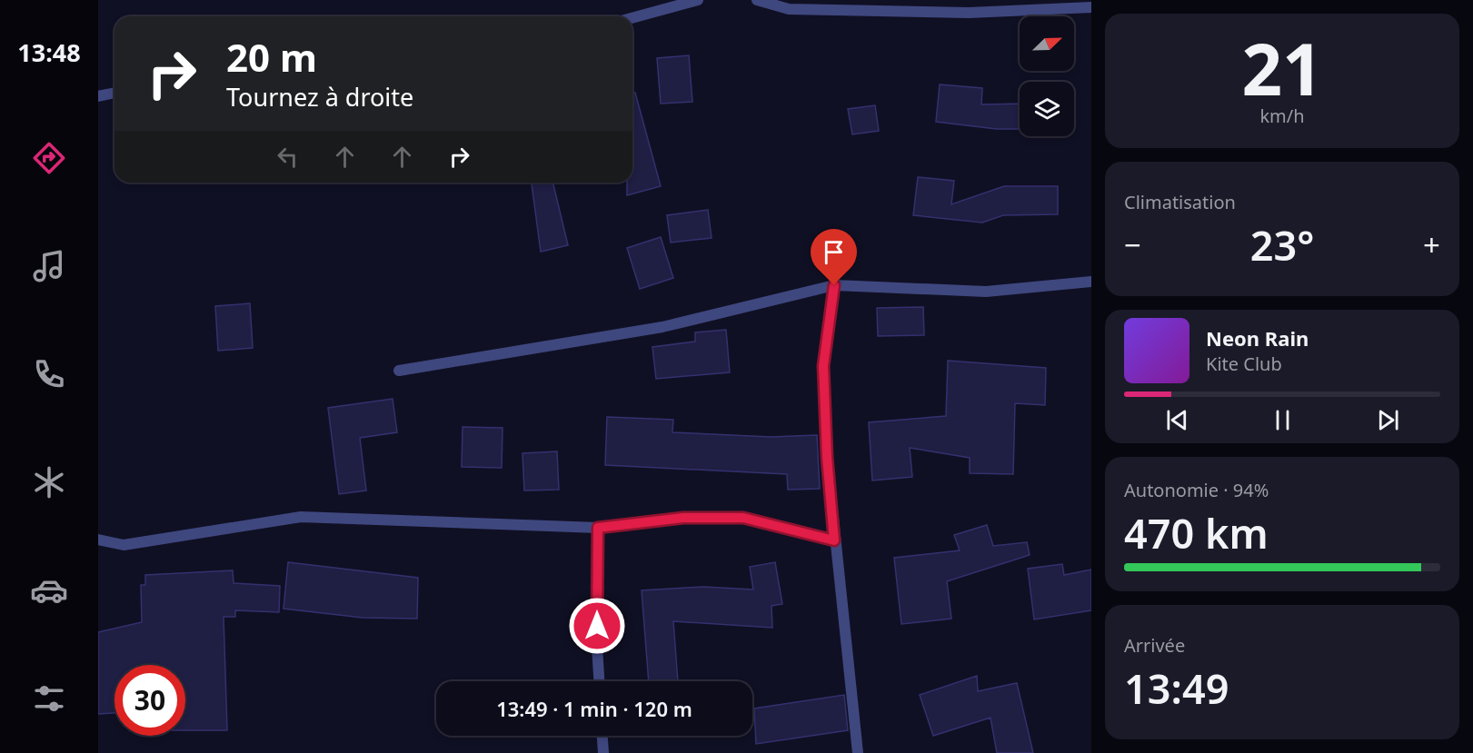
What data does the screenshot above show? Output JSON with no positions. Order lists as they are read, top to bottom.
{
  "north": "top right",
  "page": {
    "tabs": "13:48",
    "tile": [
      ["21", "km/h"],
      "Climatisation",
      ["Autonomie · 94%", "470 km"],
      ["Arrivée", "13:49"]
    ],
    "turn": ["20 m", "Tournez à droite"],
    "heat": ["−", "23°", "+"],
    "song": ["Neon Rain", "Kite Club"],
    "limit": "30",
    "trip": "13:49 · 1 min · 120 m"
  }
}
